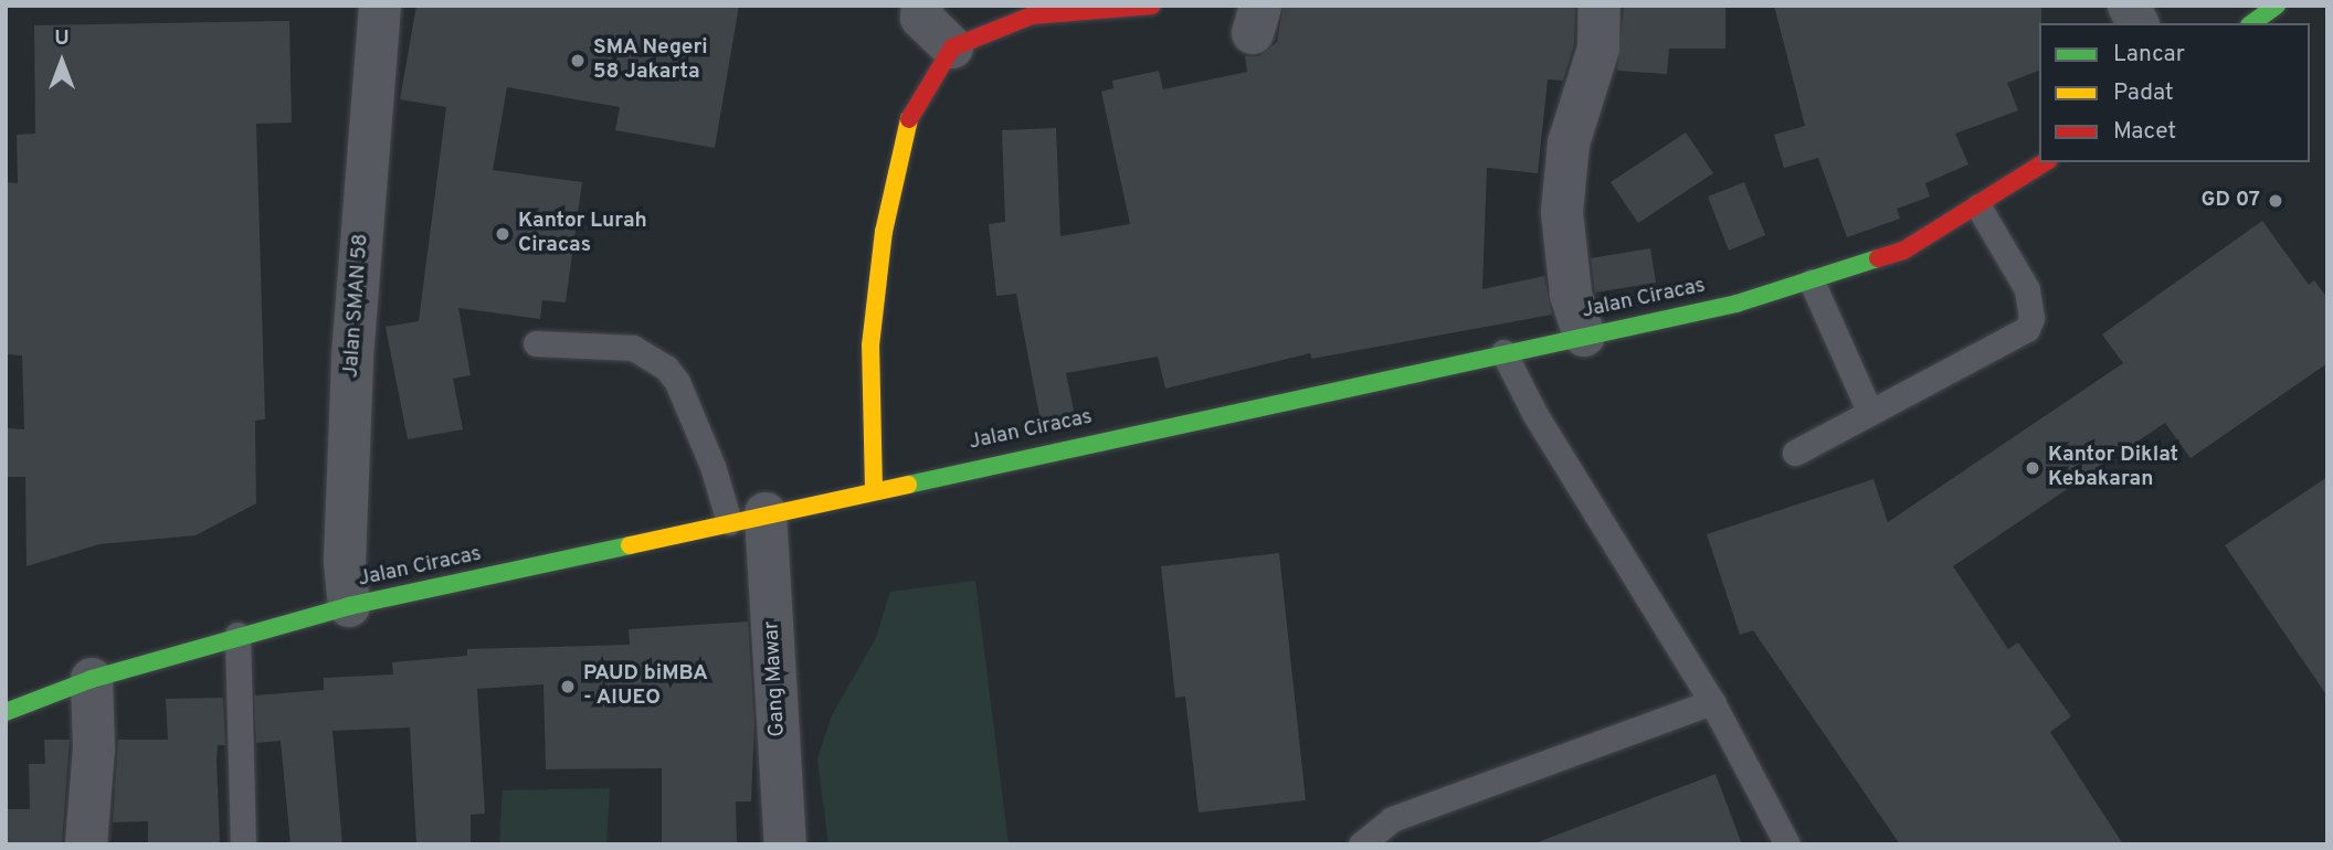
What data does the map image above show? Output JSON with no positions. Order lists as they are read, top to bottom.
{
  "streets": {
    "street": ["Jalan Ciracas", "Jalan SMAN 58", "Gang Mawar"]
  },
  "crossings": [
    ["Jalan Ciracas", "Jalan SMAN 58"],
    ["Jalan Ciracas", "Gang Mawar"]
  ],
  "places": [
    "SMA Negeri 58 Jakarta",
    "GD 07",
    "Kantor Lurah Ciracas",
    "Kantor Diklat Kebakaran",
    "PAUD biMBA - AIUEO"
  ],
  "legend": ["Lancar", "Padat", "Macet"],
  "north": "top"
}
